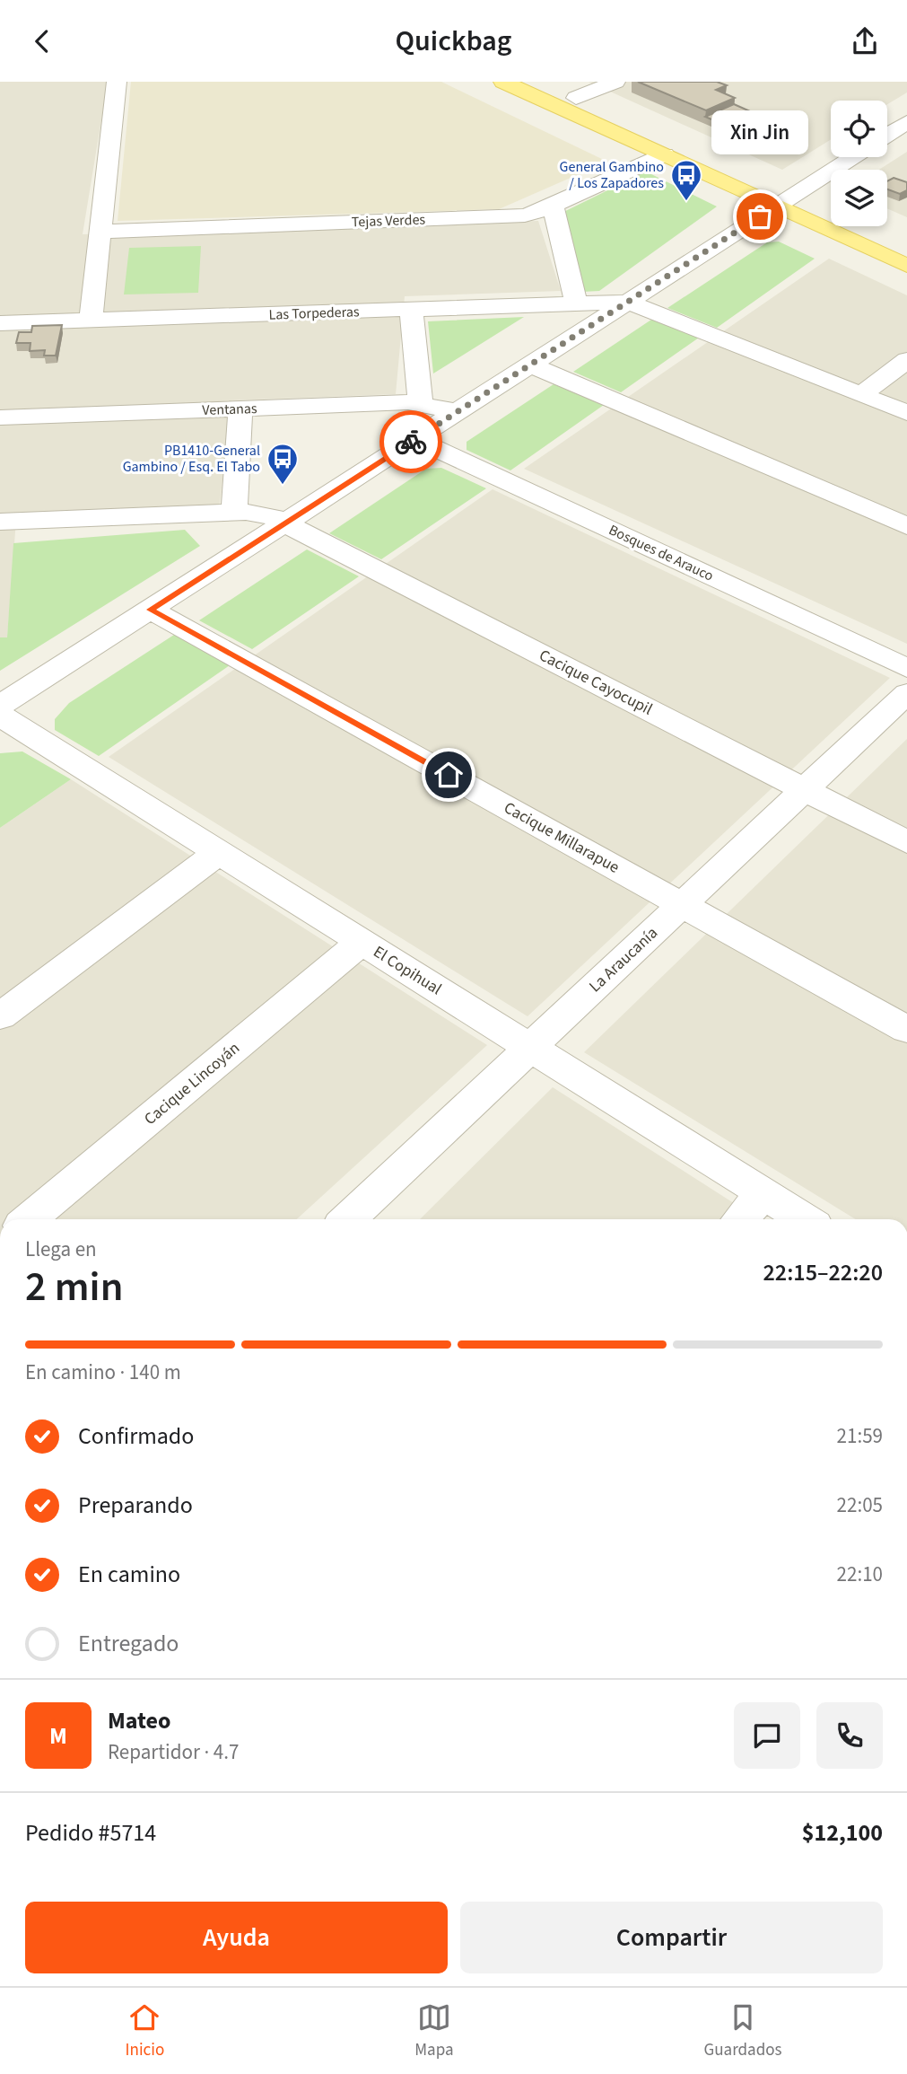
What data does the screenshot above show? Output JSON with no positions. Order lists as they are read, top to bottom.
{
  "streets": {
    "street": [
      "Tejas Verdes",
      "Las Torpederas",
      "Ventanas",
      "Bosques de Arauco",
      "Cacique Cayocupil",
      "Cacique Millarapue",
      "La Araucanía",
      "El Copihual",
      "Cacique Lincoyán"
    ]
  },
  "crossings": [
    ["Cacique Cayocupil", "La Araucanía"],
    ["Cacique Millarapue", "La Araucanía"],
    ["La Araucanía", "El Copihual"],
    ["El Copihual", "Cacique Lincoyán"]
  ],
  "places": {
    "bus stop": ["General Gambino / Los Zapadores", "PB1410-General Gambino / Esq. El Tabo"],
    "other": ["Xin Jin"]
  },
  "page": {
    "header": "Quickbag",
    "bubble": "Xin Jin",
    "heading": ["2 min", "Llega en", "22:15–22:20"],
    "panel": [
      "Mateo",
      "Repartidor · 4.7",
      "Pedido #5714",
      "$12,100"
    ],
    "bar": "En camino · 140 m",
    "list": [
      ["Confirmado", "21:59"],
      ["Preparando", "22:05"],
      ["En camino", "22:10"],
      "Entregado"
    ],
    "round": "M",
    "buttons": ["Ayuda", "Compartir"],
    "tabs": ["Inicio", "Mapa", "Guardados"]
  }
}
